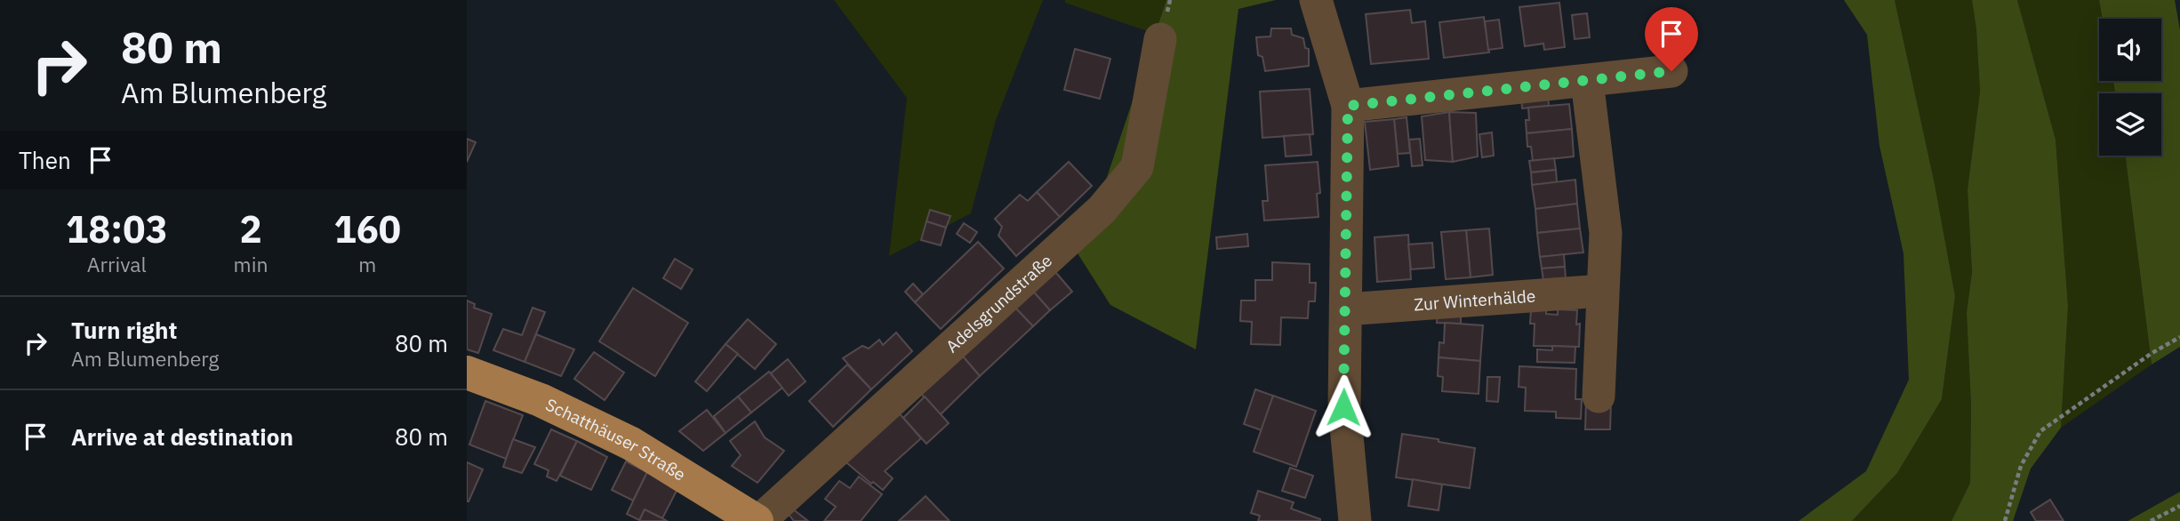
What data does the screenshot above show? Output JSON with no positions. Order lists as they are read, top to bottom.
{
  "streets": {
    "main road": ["Schatthäuser Straße"],
    "street": ["Zur Winterhälde", "Adelsgrundstraße"]
  },
  "crossings": [
    ["Adelsgrundstraße", "Schatthäuser Straße"]
  ],
  "page": {
    "turn": ["80 m", "Am Blumenberg"],
    "then": "Then",
    "eta": [
      "18:03",
      "Arrival",
      "2",
      "min",
      "160",
      "m"
    ],
    "list": [
      {
        "name": "Turn right",
        "note": "Am Blumenberg",
        "value": "80 m"
      },
      {
        "name": "Arrive at destination",
        "value": "80 m"
      }
    ]
  }
}
